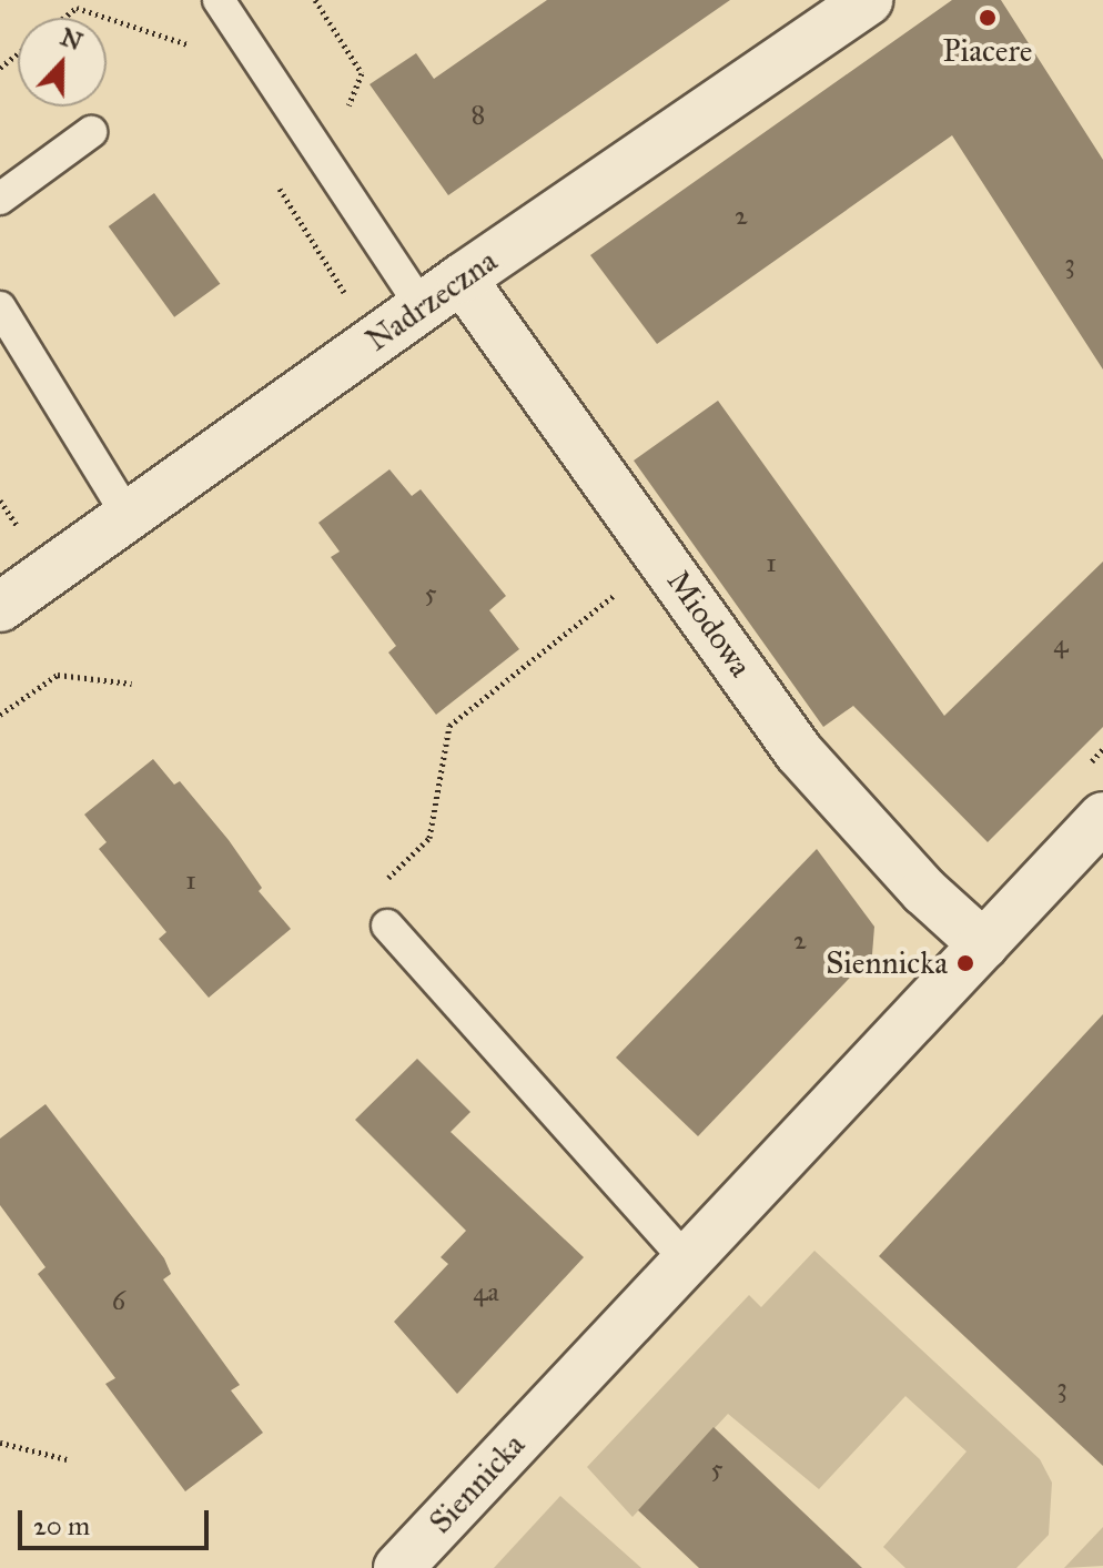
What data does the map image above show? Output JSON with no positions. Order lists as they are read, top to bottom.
{
  "streets": {
    "street": ["Nadrzeczna", "Miodowa", "Siennicka"]
  },
  "crossings": [
    ["Nadrzeczna", "Miodowa"],
    ["Miodowa", "Siennicka"]
  ],
  "places": ["Piacere", "Siennicka"],
  "house_numbers": [
    "8",
    "2",
    "3",
    "1",
    "5",
    "4",
    "1",
    "2",
    "4a",
    "6",
    "3",
    "5"
  ],
  "scale_bar": "20 m",
  "north": "top"
}
